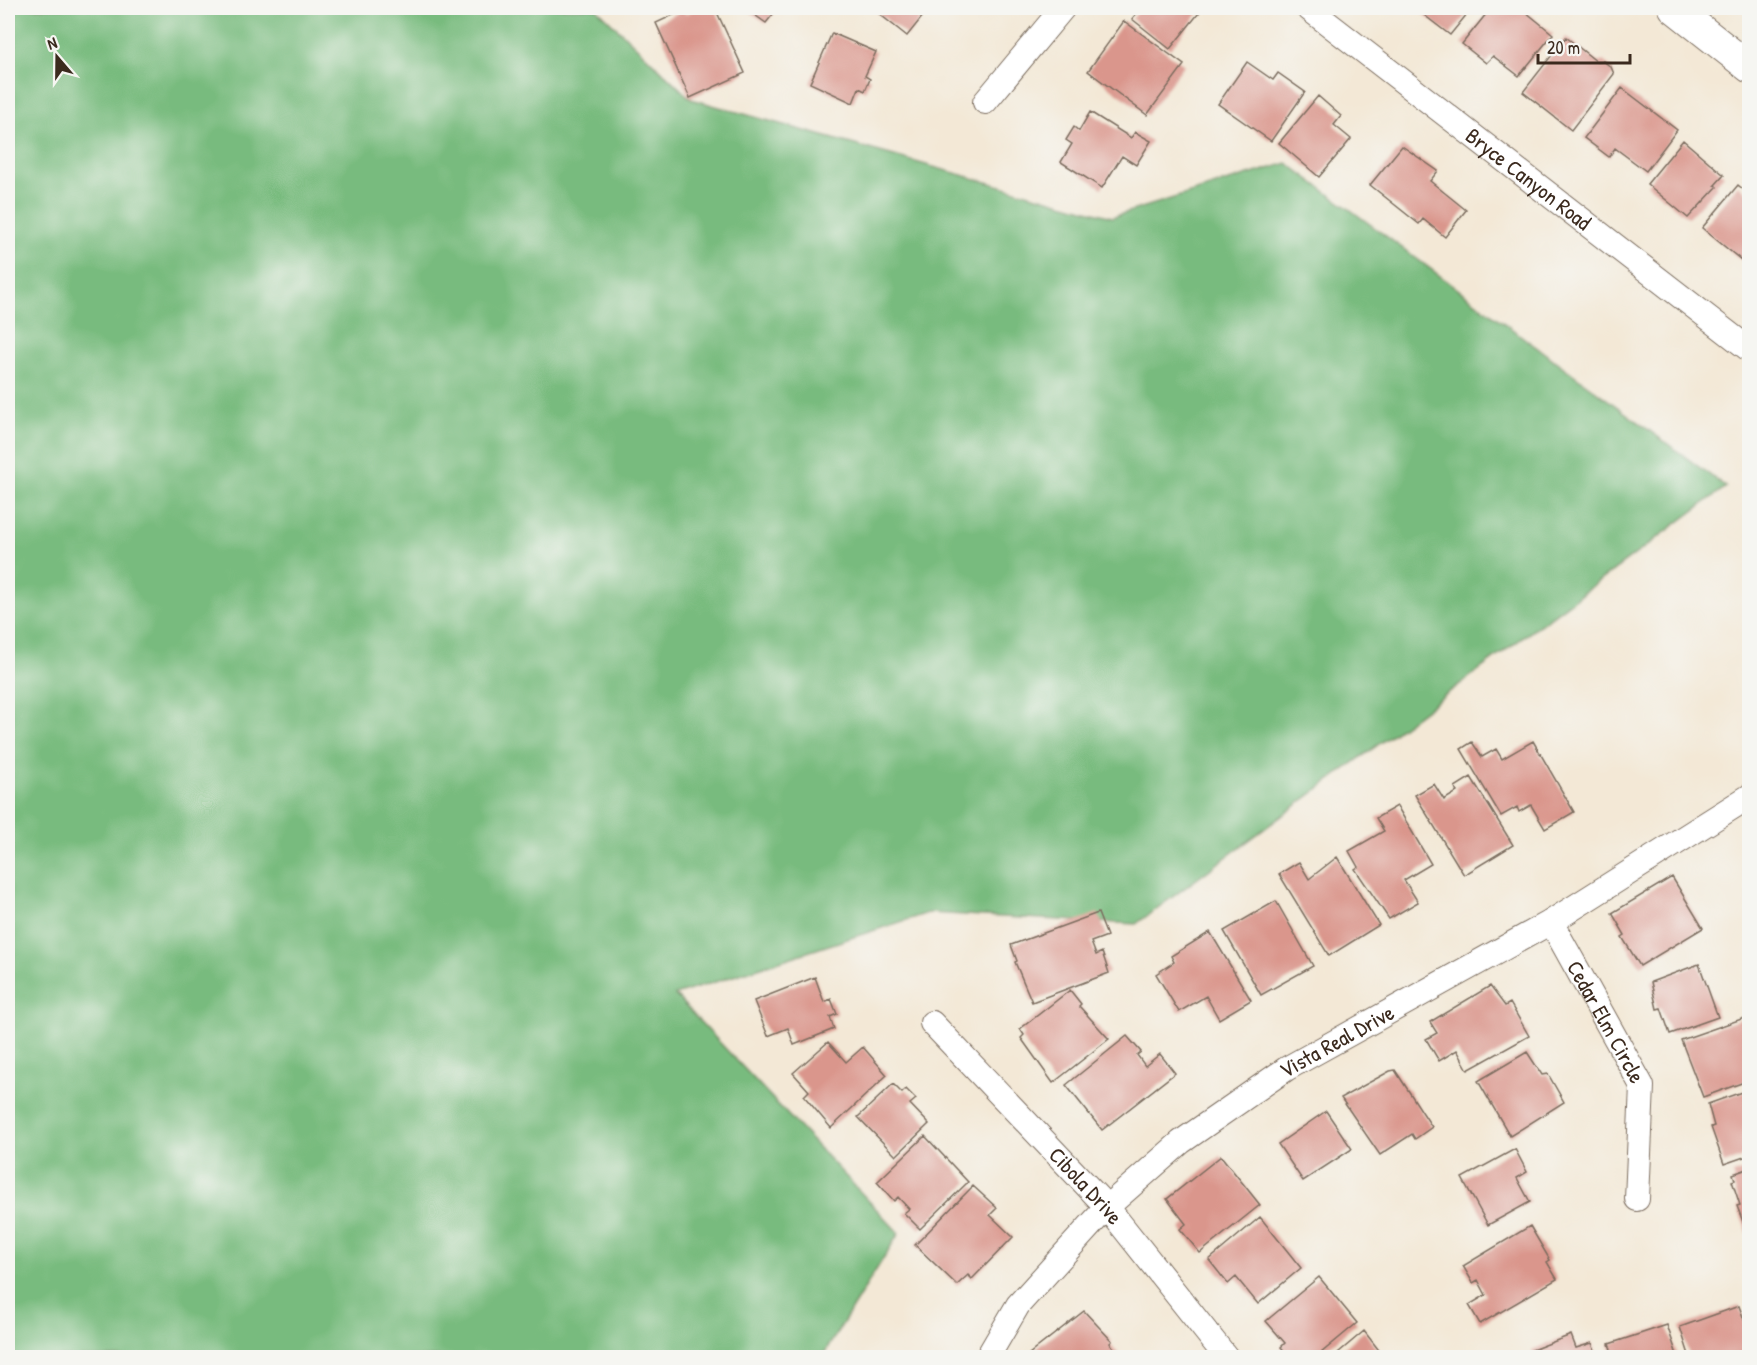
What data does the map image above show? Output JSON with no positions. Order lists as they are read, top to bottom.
{
  "streets": {
    "street": [
      "Bryce Canyon Road",
      "Cedar Elm Circle",
      "Vista Real Drive",
      "Cibola Drive"
    ]
  },
  "crossings": [
    ["Cedar Elm Circle", "Vista Real Drive"],
    ["Vista Real Drive", "Cibola Drive"]
  ],
  "scale_bar": "20 m",
  "north": "top"
}
